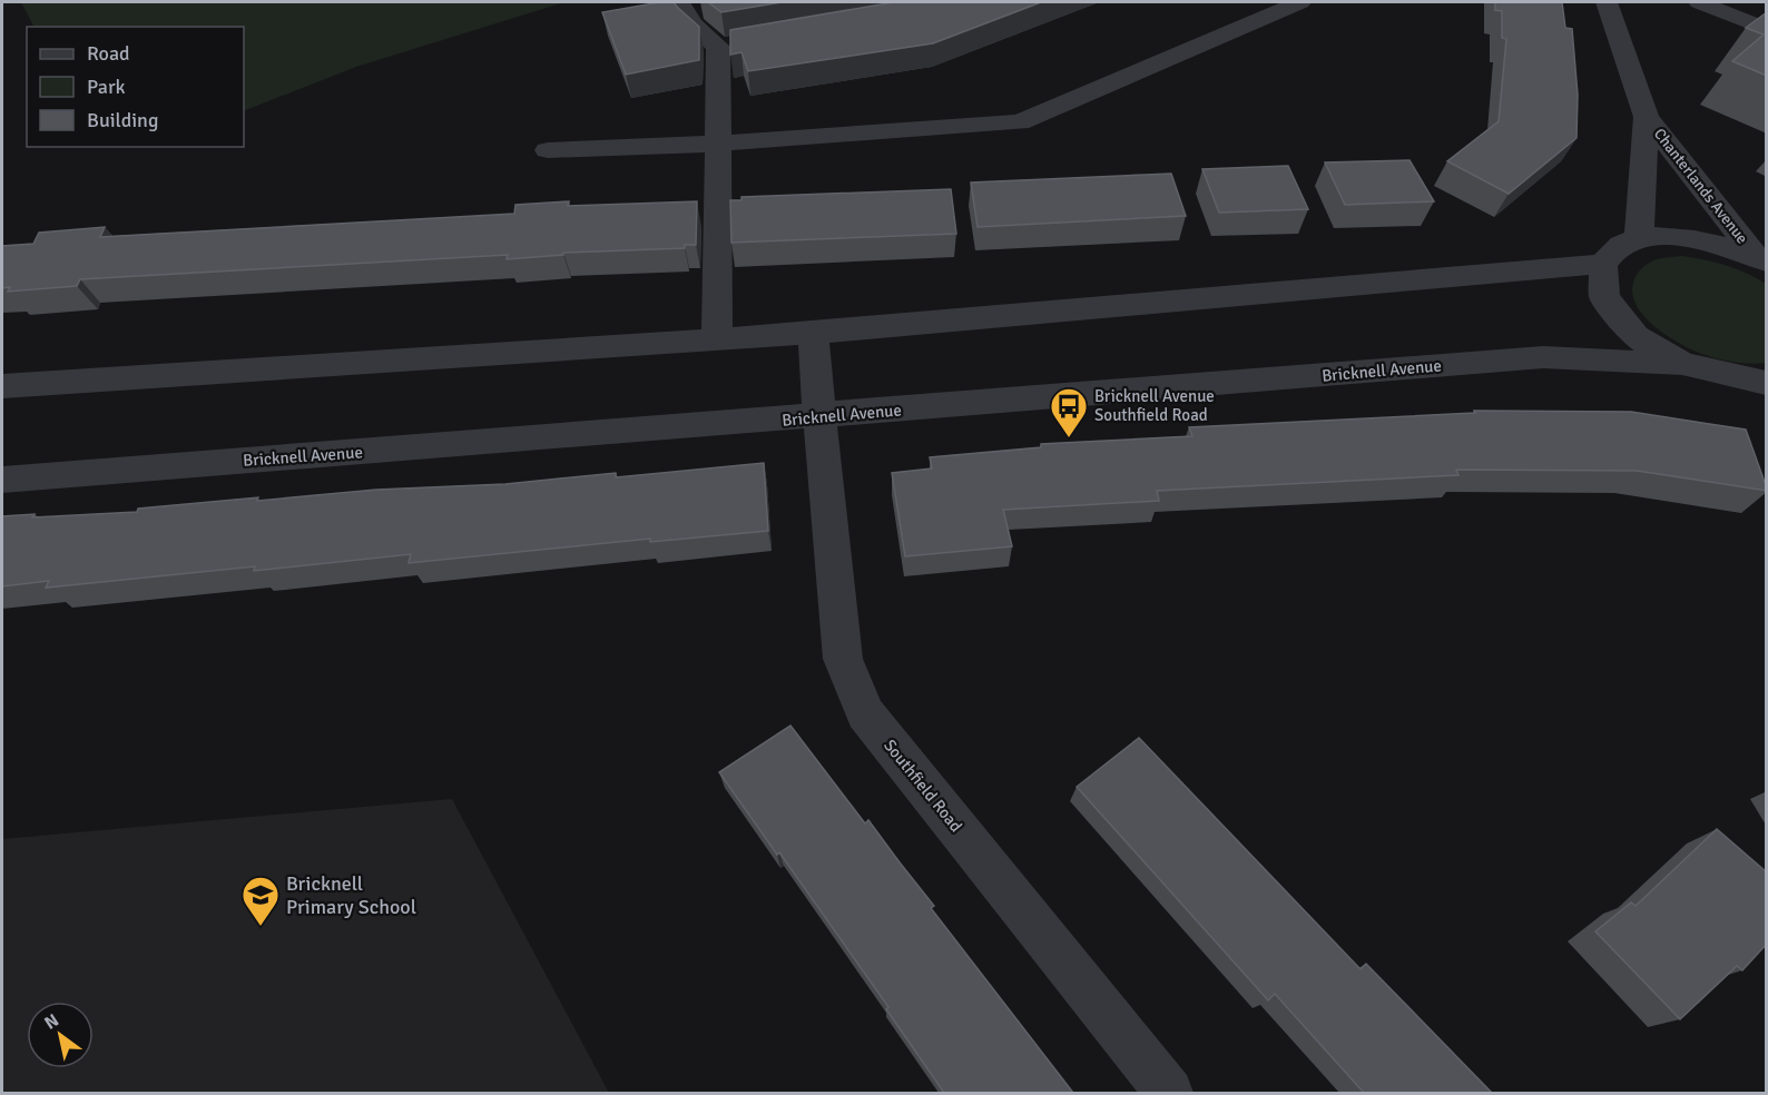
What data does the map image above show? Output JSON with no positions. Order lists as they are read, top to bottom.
{
  "streets": {
    "street": ["Chanterlands Avenue", "Bricknell Avenue", "Southfield Road"]
  },
  "crossings": [
    ["Bricknell Avenue", "Southfield Road"]
  ],
  "places": {
    "bus stop": ["Bricknell Avenue Southfield Road"],
    "school or university": ["Bricknell Primary School"]
  },
  "legend": ["Road", "Park", "Building"],
  "north": "top left"
}
